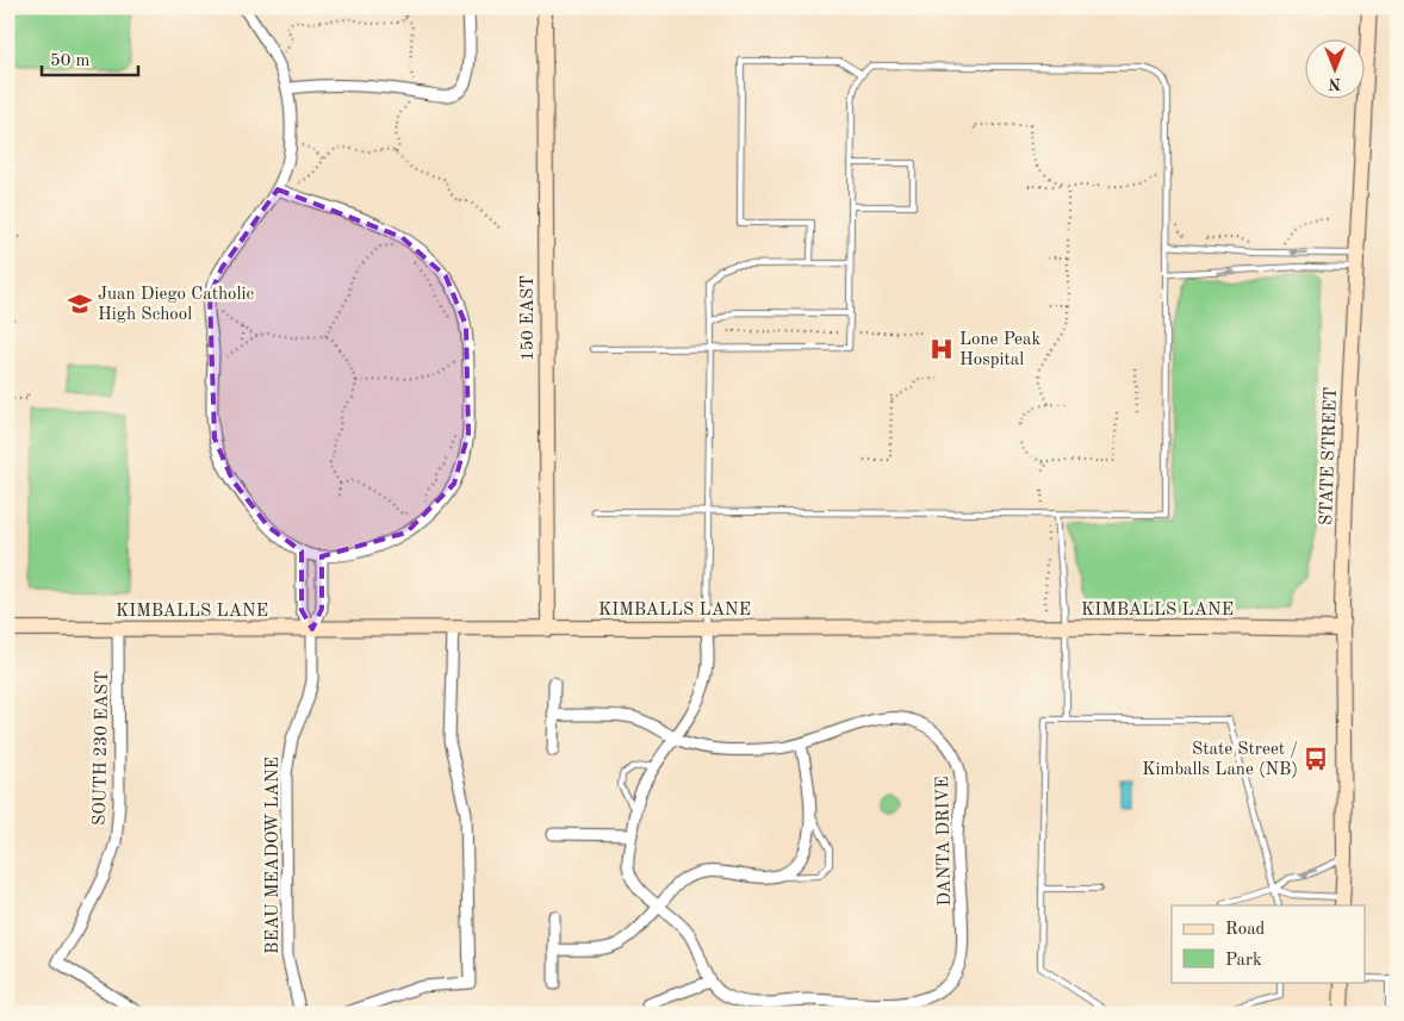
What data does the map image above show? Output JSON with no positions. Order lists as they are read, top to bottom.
{
  "streets": {
    "street": [
      "150 EAST",
      "STATE STREET",
      "KIMBALLS LANE",
      "SOUTH 230 EAST",
      "DANTA DRIVE",
      "BEAU MEADOW LANE"
    ]
  },
  "crossings": [
    ["150 EAST", "KIMBALLS LANE"],
    ["STATE STREET", "KIMBALLS LANE"],
    ["KIMBALLS LANE", "SOUTH 230 EAST"],
    ["KIMBALLS LANE", "BEAU MEADOW LANE"]
  ],
  "places": {
    "school or university": ["Juan Diego Catholic High School"],
    "hospital": ["Lone Peak Hospital"],
    "bus stop": ["State Street / Kimballs Lane (NB)"]
  },
  "legend": ["Road", "Park"],
  "scale_bar": "50 m",
  "north": "bottom"
}
